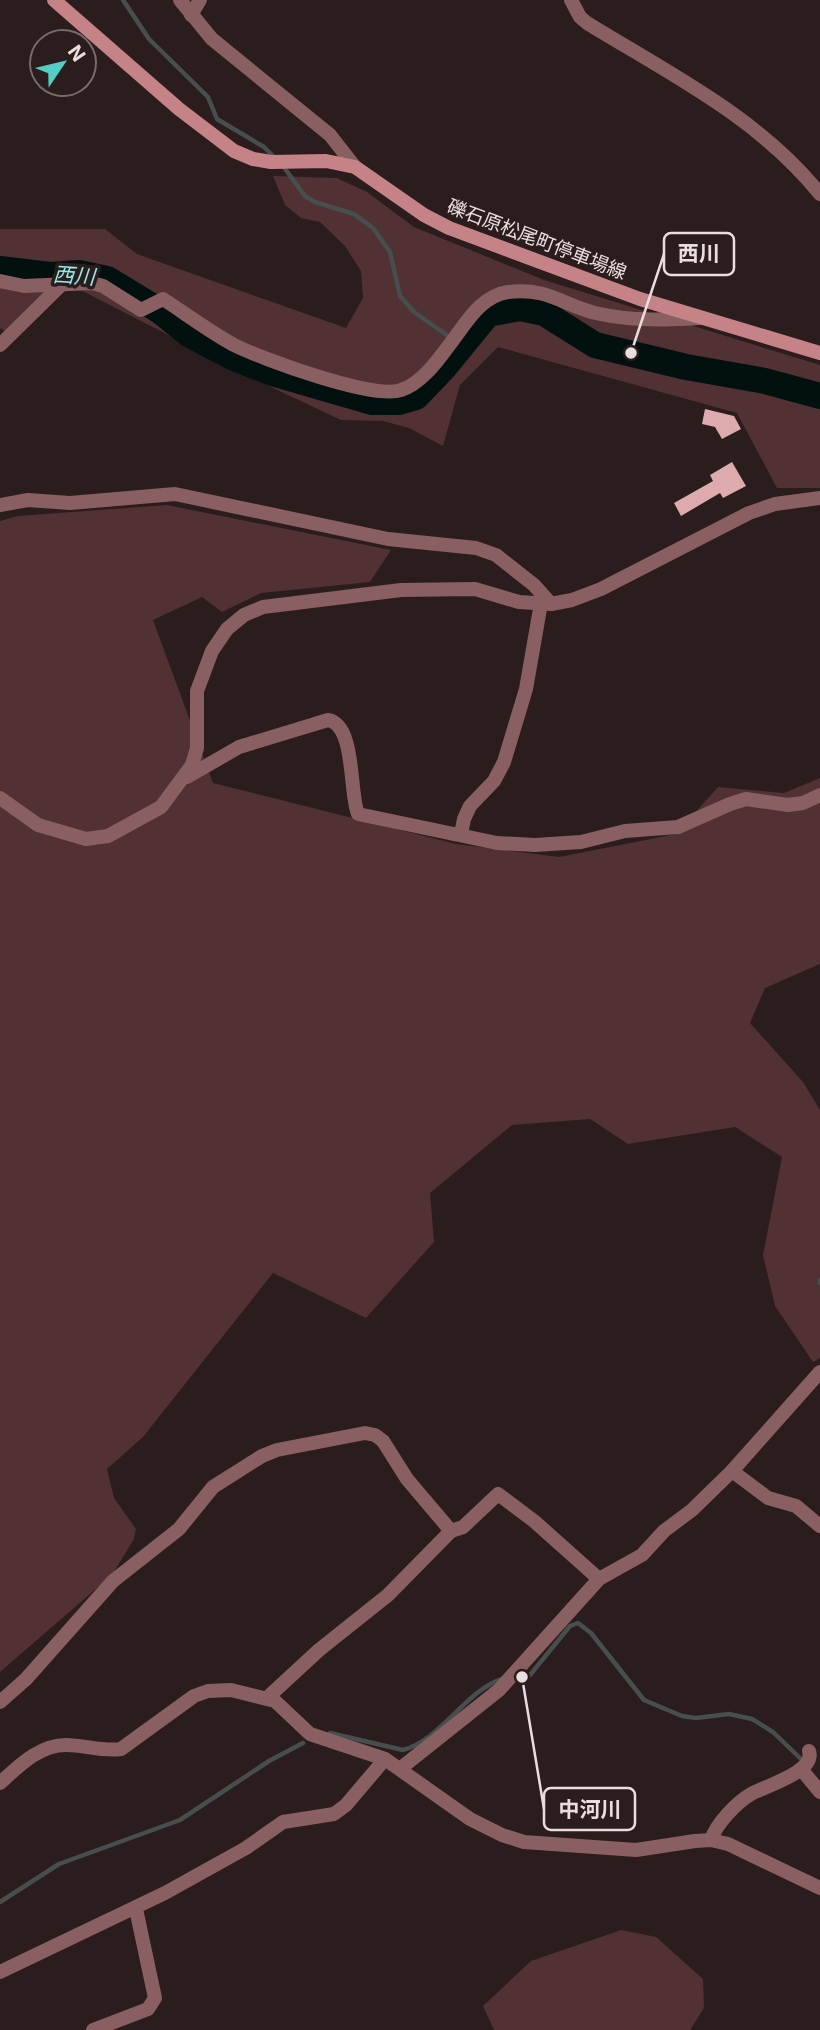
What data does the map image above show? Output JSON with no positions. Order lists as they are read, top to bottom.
{
  "streets": {
    "main road": ["礫石原松尾町停車場線"]
  },
  "water": ["西川"],
  "places": ["西川", "中河川"],
  "north": "top right"
}
